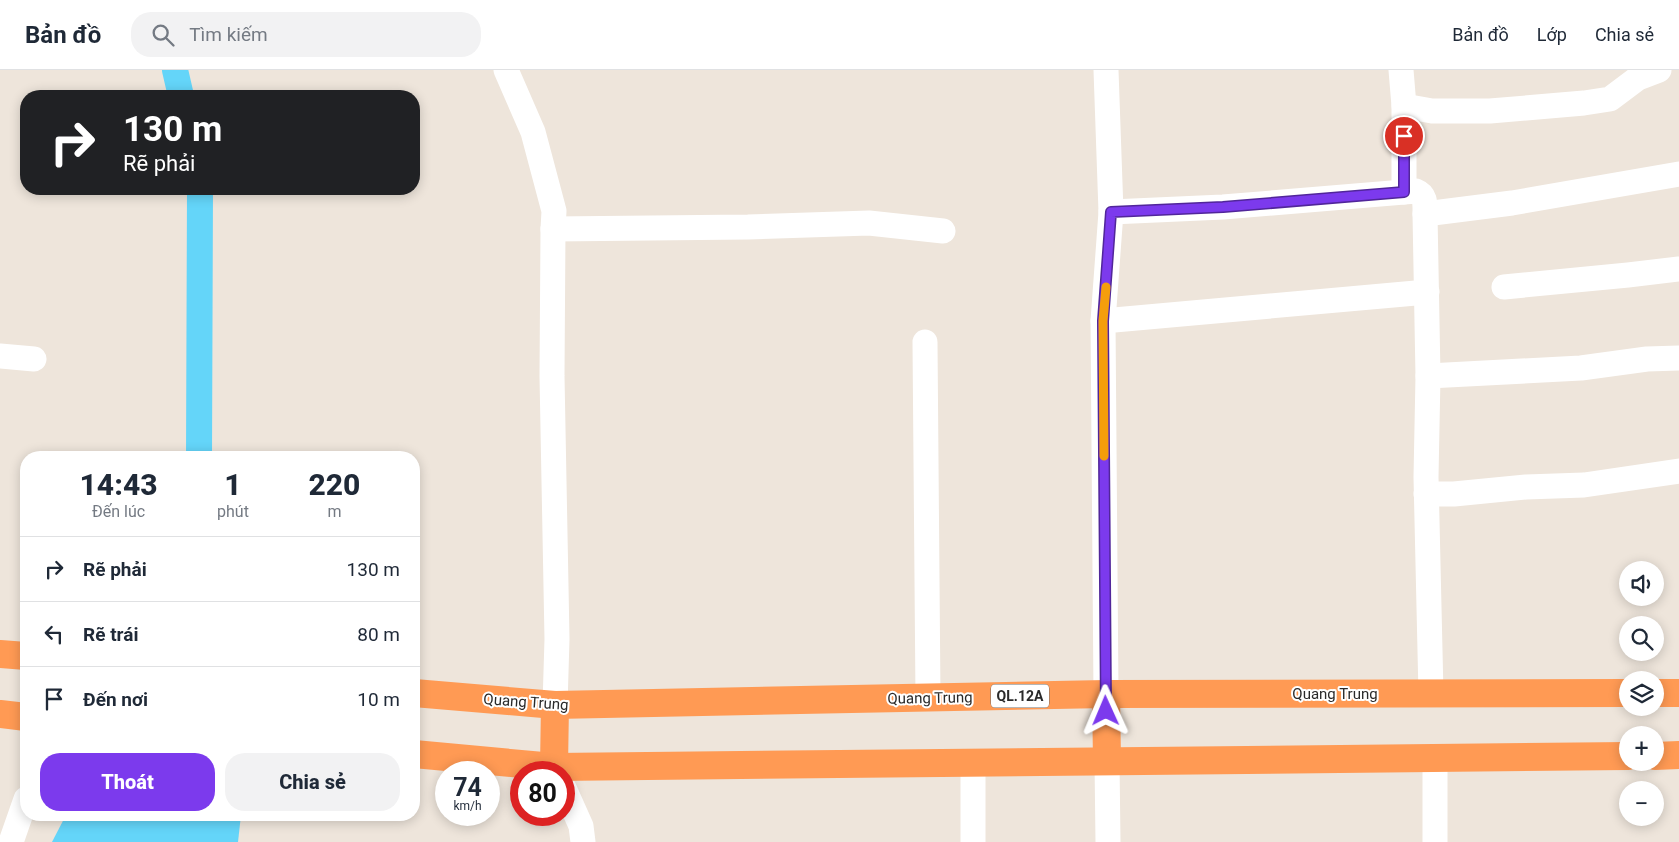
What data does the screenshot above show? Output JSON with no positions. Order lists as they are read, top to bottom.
{
  "streets": {
    "highway": ["Quang Trung", "QL.12A"]
  },
  "page": {
    "header": "Bản đồ",
    "search": "Tìm kiếm",
    "nav": ["Bản đồ", "Lớp", "Chia sẻ"],
    "turn": ["130 m", "Rẽ phải"],
    "eta": [
      "14:43",
      "Đến lúc",
      "1",
      "phút",
      "220",
      "m"
    ],
    "list": [
      {
        "name": "Rẽ phải",
        "value": "130 m"
      },
      {
        "name": "Rẽ trái",
        "value": "80 m"
      },
      {
        "name": "Đến nơi",
        "value": "10 m"
      }
    ],
    "map_buttons": ["+", "−"],
    "buttons": ["Thoát", "Chia sẻ"],
    "speed": "74 km/h",
    "limit": "80"
  }
}
